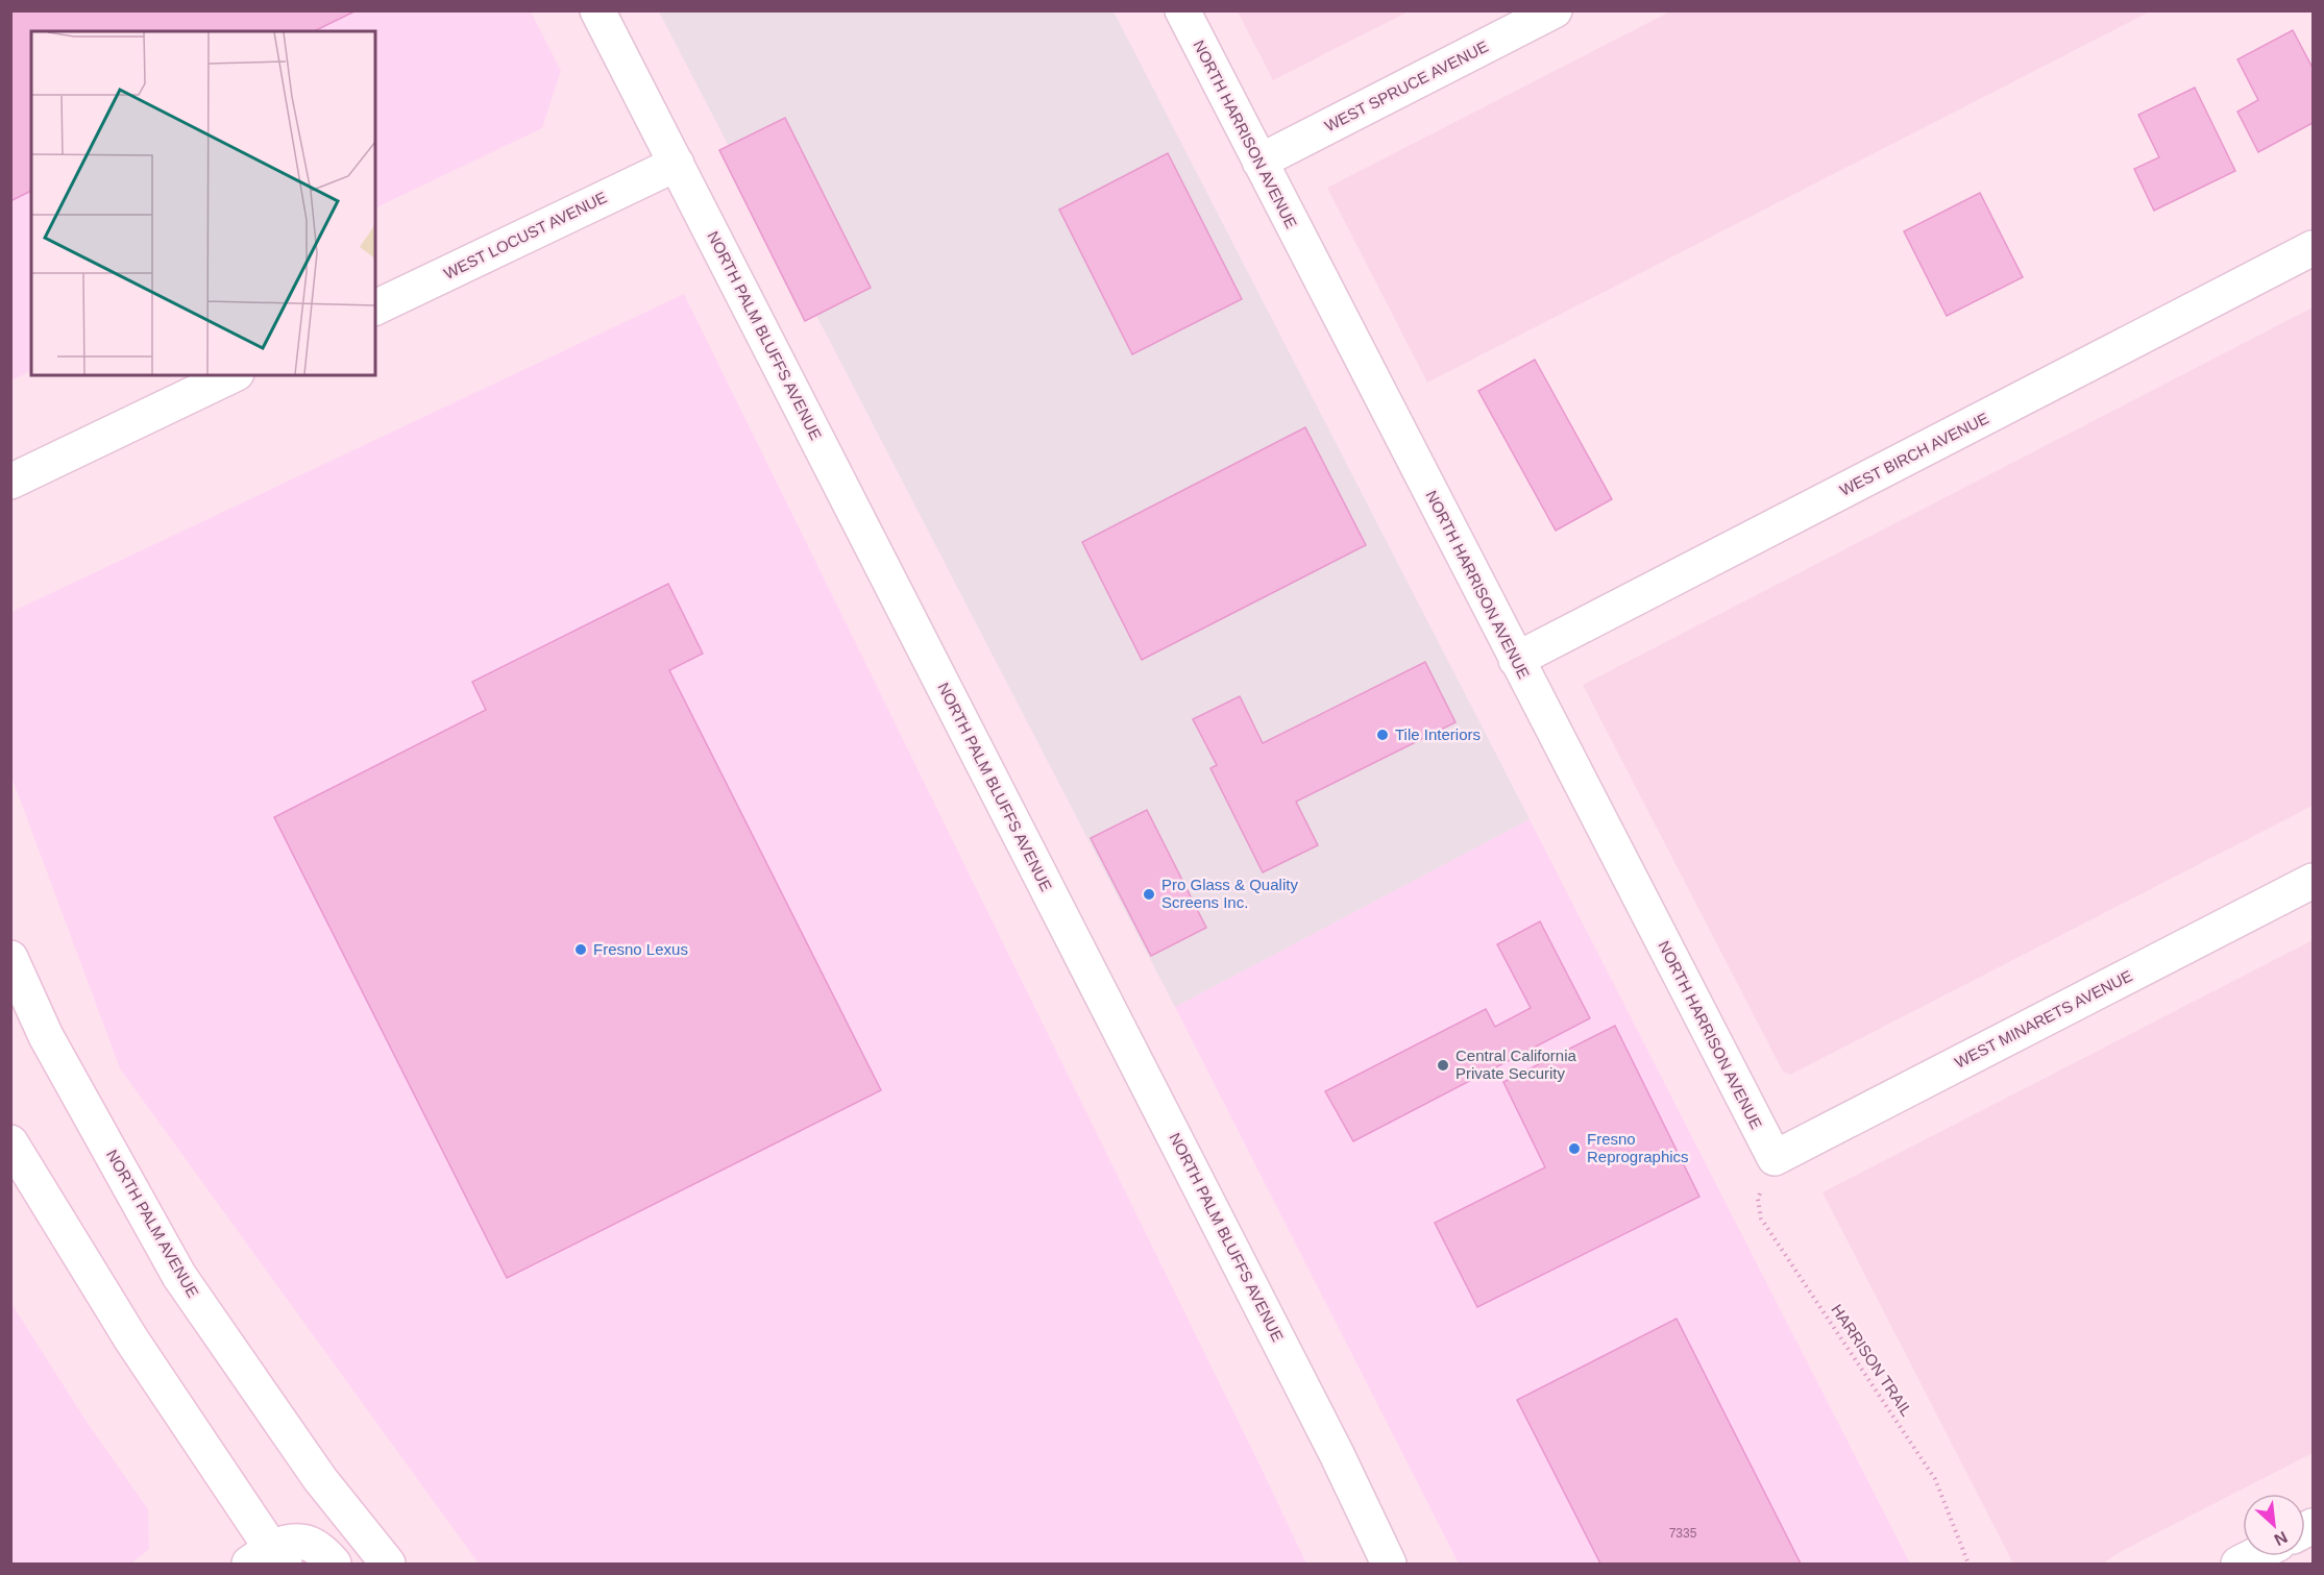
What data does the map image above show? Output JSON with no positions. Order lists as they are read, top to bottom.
{
  "streets": {
    "street": [
      "WEST SPRUCE AVENUE",
      "NORTH HARRISON AVENUE",
      "WEST LOCUST AVENUE",
      "NORTH PALM BLUFFS AVENUE",
      "WEST BIRCH AVENUE",
      "WEST MINARETS AVENUE",
      "NORTH PALM AVENUE"
    ],
    "path": ["HARRISON TRAIL"]
  },
  "crossings": [
    ["WEST SPRUCE AVENUE", "NORTH HARRISON AVENUE"],
    ["NORTH HARRISON AVENUE", "WEST BIRCH AVENUE"],
    ["NORTH HARRISON AVENUE", "WEST MINARETS AVENUE"],
    ["WEST LOCUST AVENUE", "NORTH PALM BLUFFS AVENUE"]
  ],
  "places": [
    "Tile Interiors",
    "Pro Glass & Quality Screens Inc.",
    "Fresno Lexus",
    "Central California Private Security",
    "Fresno Reprographics"
  ],
  "house_numbers": ["7335"],
  "north": "bottom right"
}
